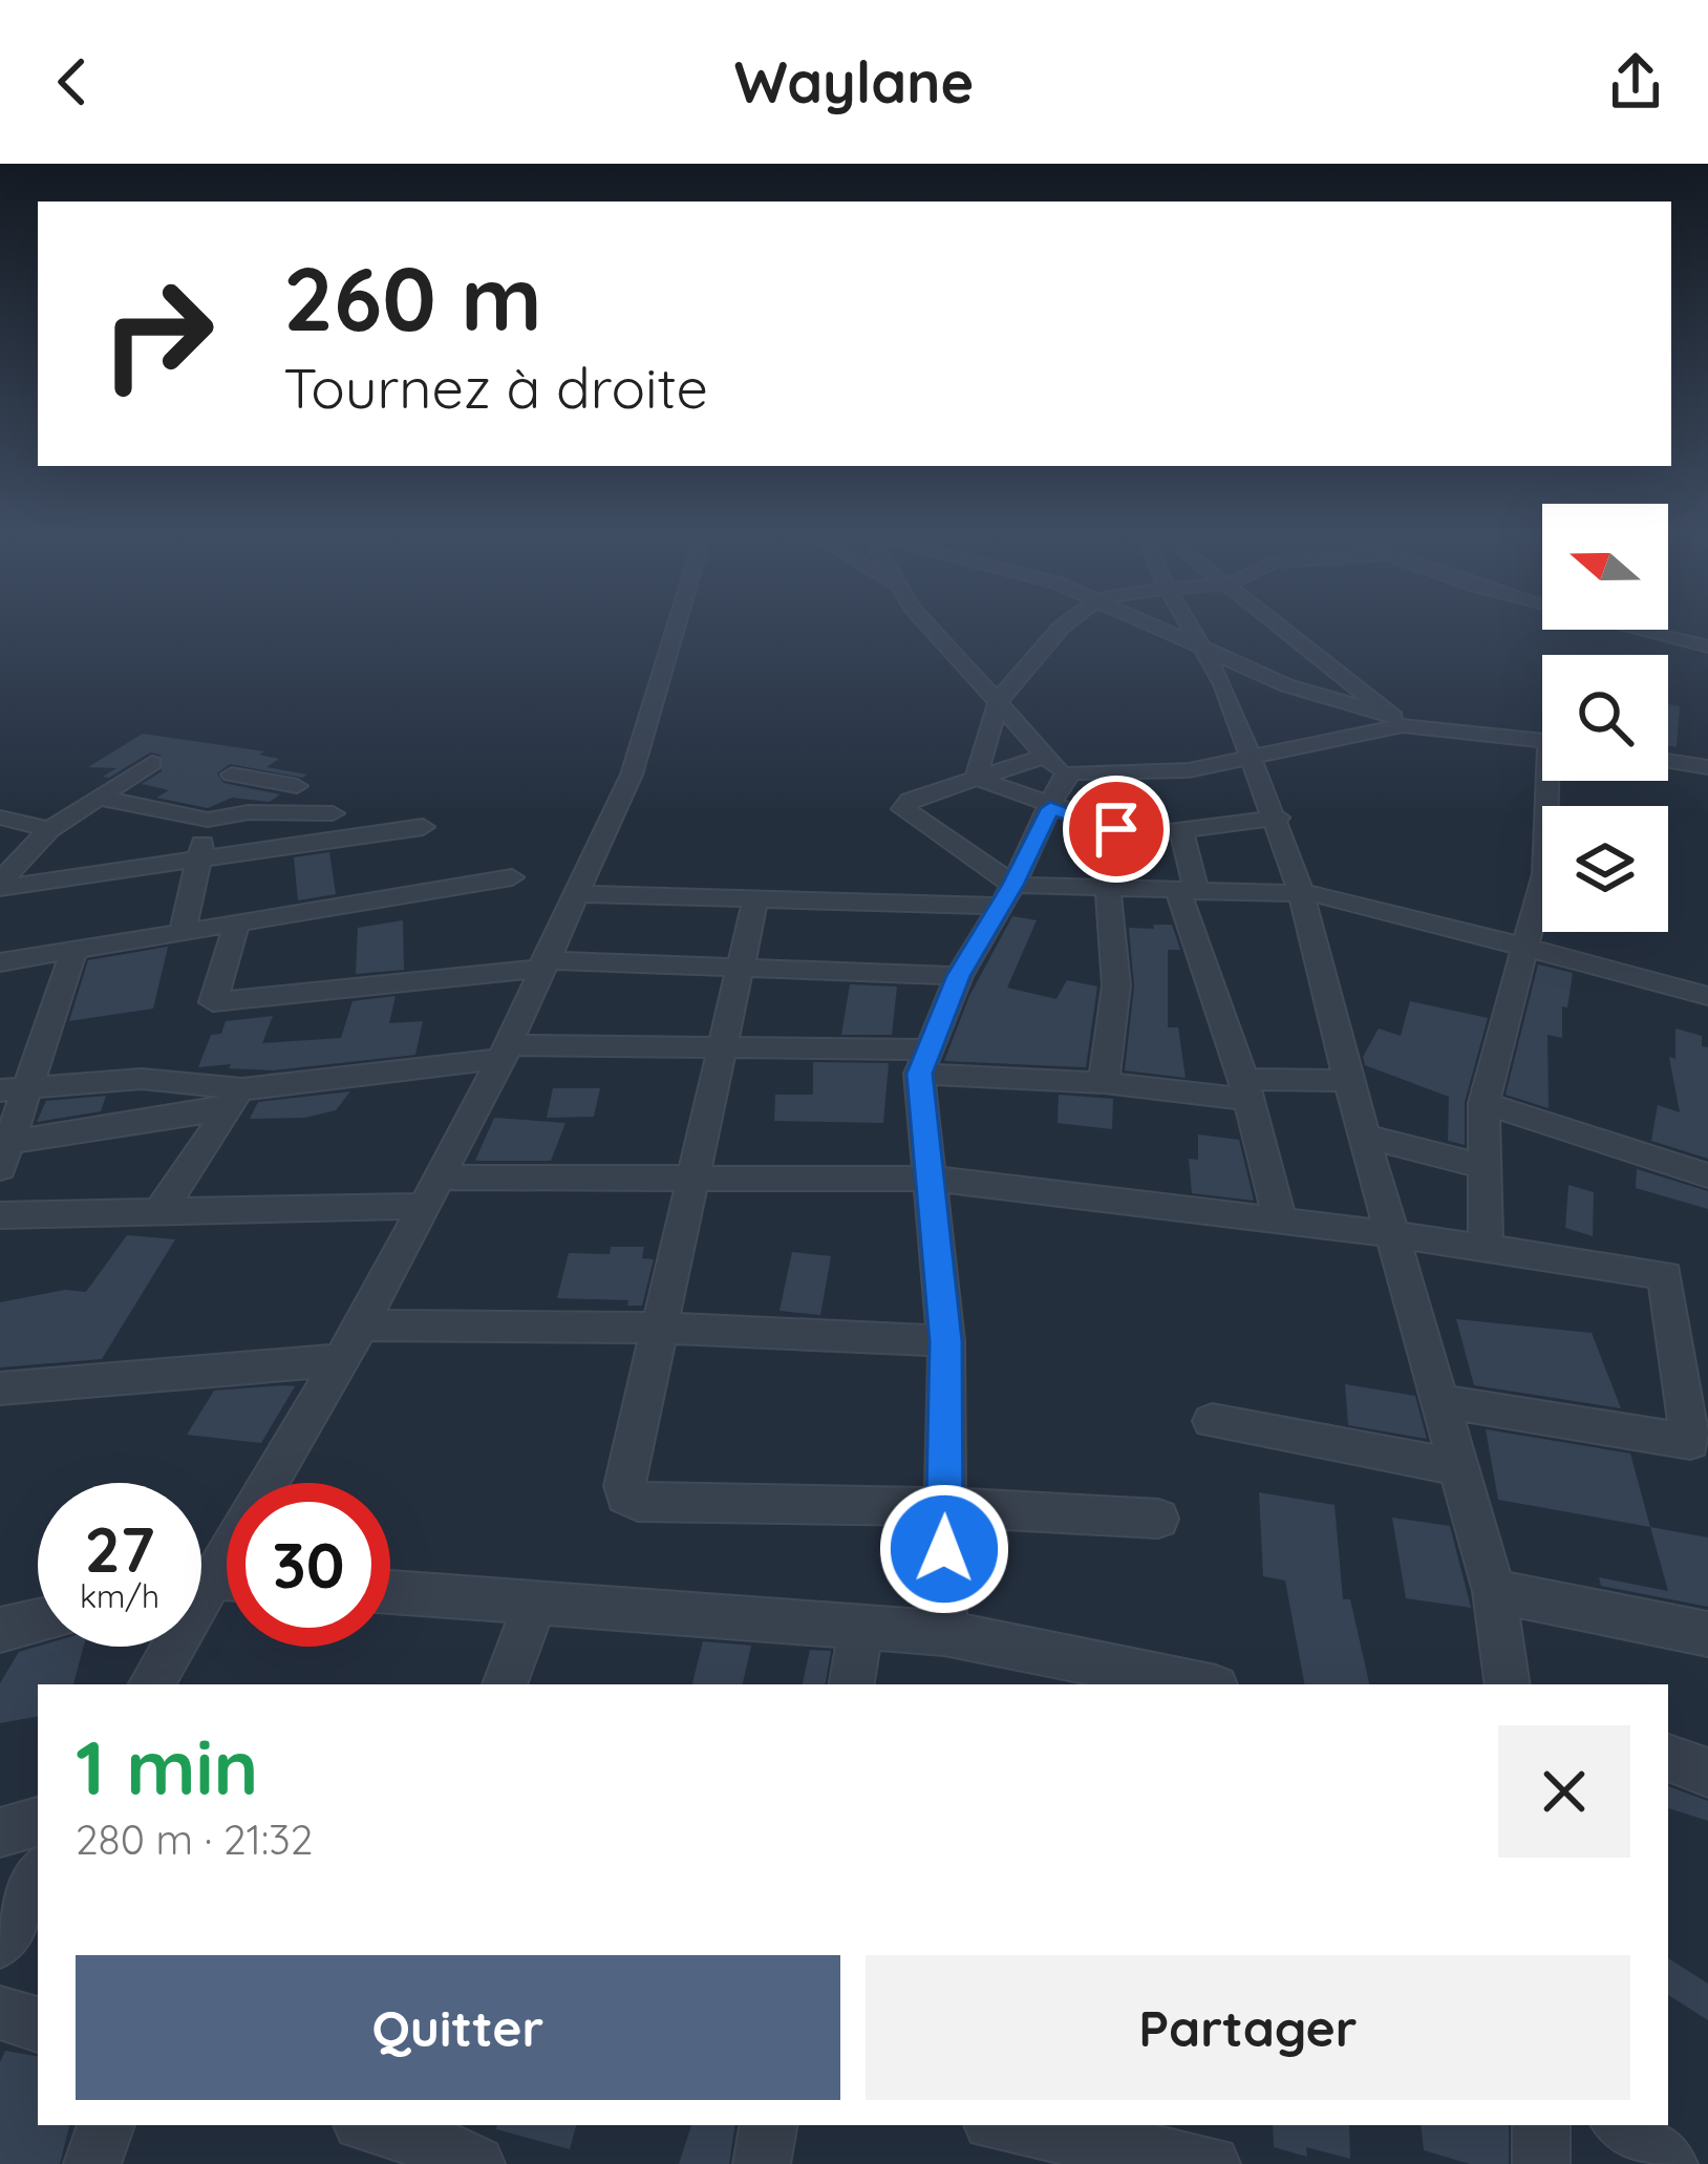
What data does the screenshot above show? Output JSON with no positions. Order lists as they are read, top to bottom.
{
  "north": "left",
  "page": {
    "header": "Waylane",
    "turn": ["260 m", "Tournez à droite"],
    "speed": "27 km/h",
    "limit": "30",
    "heading": ["1 min", "280 m · 21:32"],
    "buttons": ["Quitter", "Partager"]
  }
}
